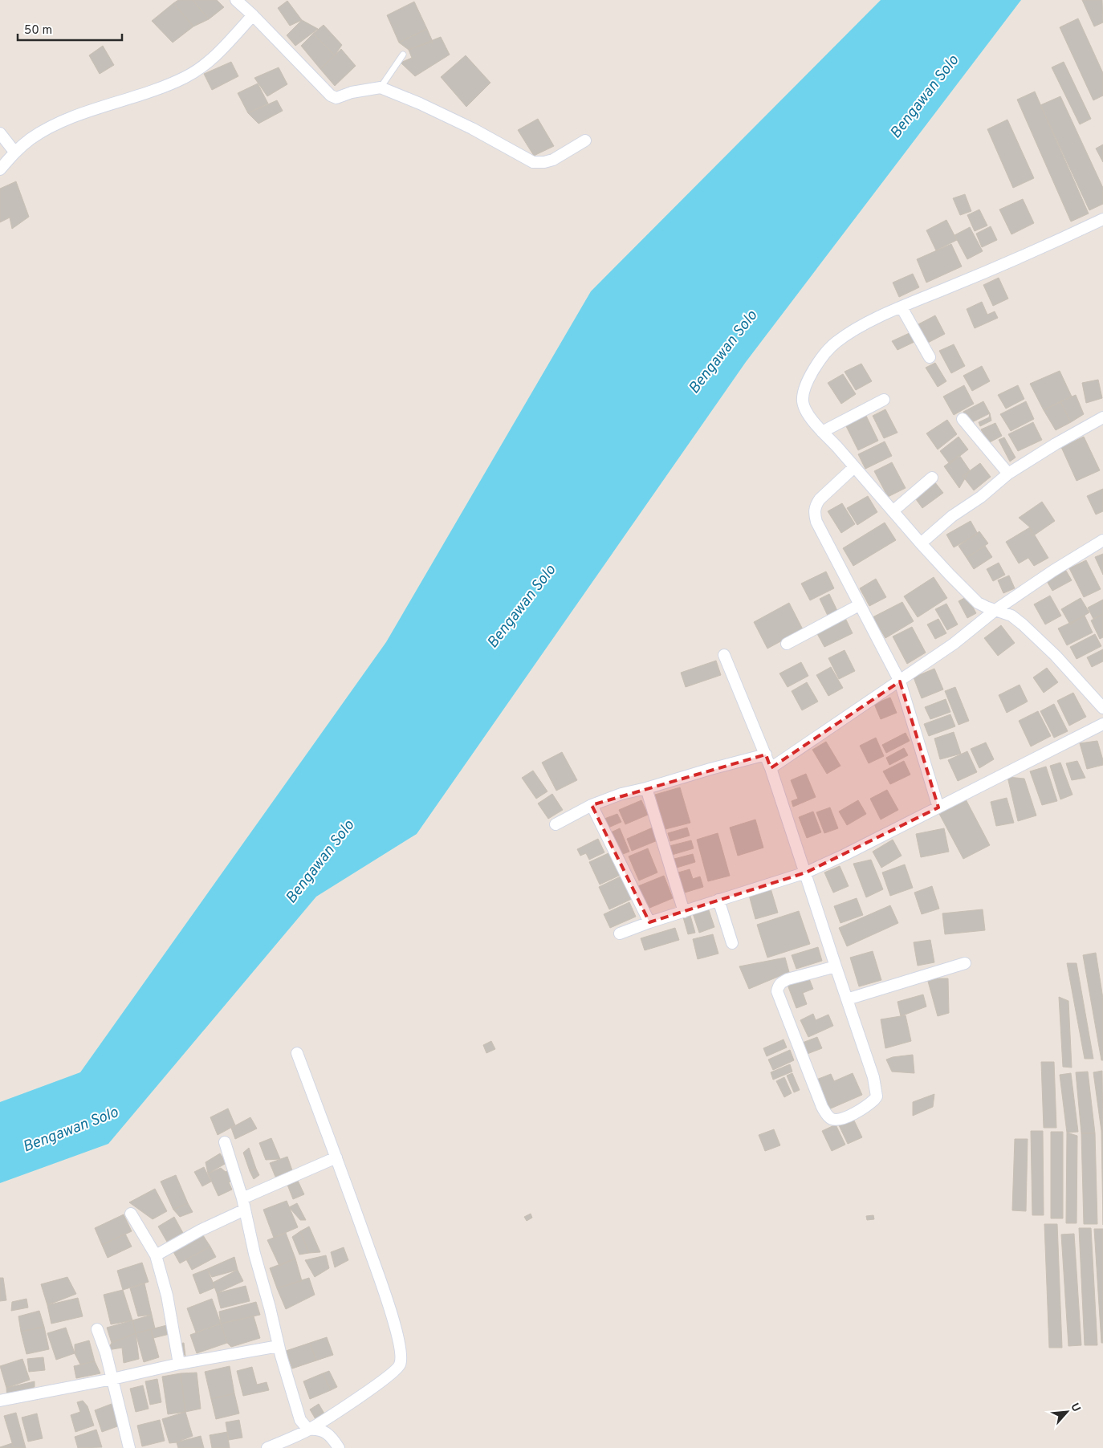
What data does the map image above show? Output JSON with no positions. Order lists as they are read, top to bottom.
{
  "water": ["Bengawan Solo"],
  "scale_bar": "50 m",
  "north": "top right"
}
